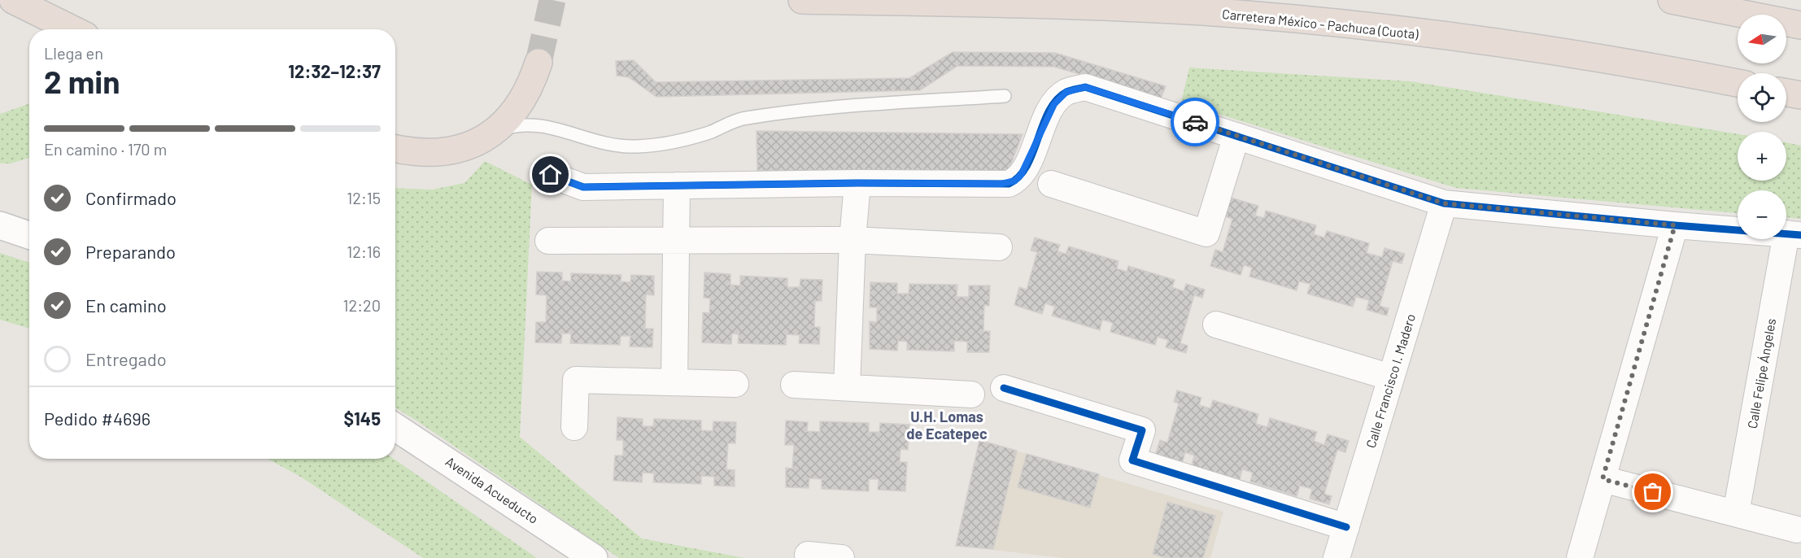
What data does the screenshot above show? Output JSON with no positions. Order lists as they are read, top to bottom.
{
  "streets": {
    "highway": ["Carretera México - Pachuca (Cuota)"],
    "street": ["Calle Felipe Ángeles", "Calle Francisco I. Madero", "Avenida Acueducto"]
  },
  "districts": ["U.H. Lomas de Ecatepec"],
  "north": "left",
  "page": {
    "map_buttons": ["+", "−"],
    "heading": ["2 min", "Llega en", "12:32–12:37"],
    "panel": ["Pedido #4696", "$145"],
    "bar": "En camino · 170 m",
    "list": [
      ["Confirmado", "12:15"],
      ["Preparando", "12:16"],
      ["En camino", "12:20"],
      "Entregado"
    ]
  }
}
